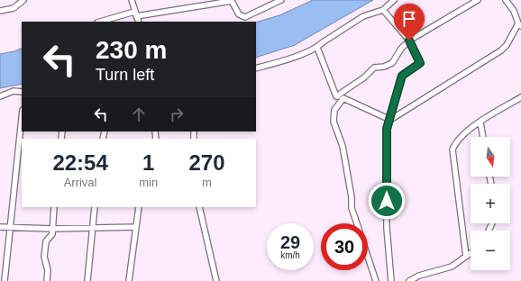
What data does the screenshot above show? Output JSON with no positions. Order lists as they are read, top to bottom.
{
  "north": "bottom",
  "page": {
    "turn": ["230 m", "Turn left"],
    "map_buttons": ["+", "−"],
    "eta": [
      "22:54",
      "Arrival",
      "1",
      "min",
      "270",
      "m"
    ],
    "speed": "29 km/h",
    "limit": "30"
  }
}
